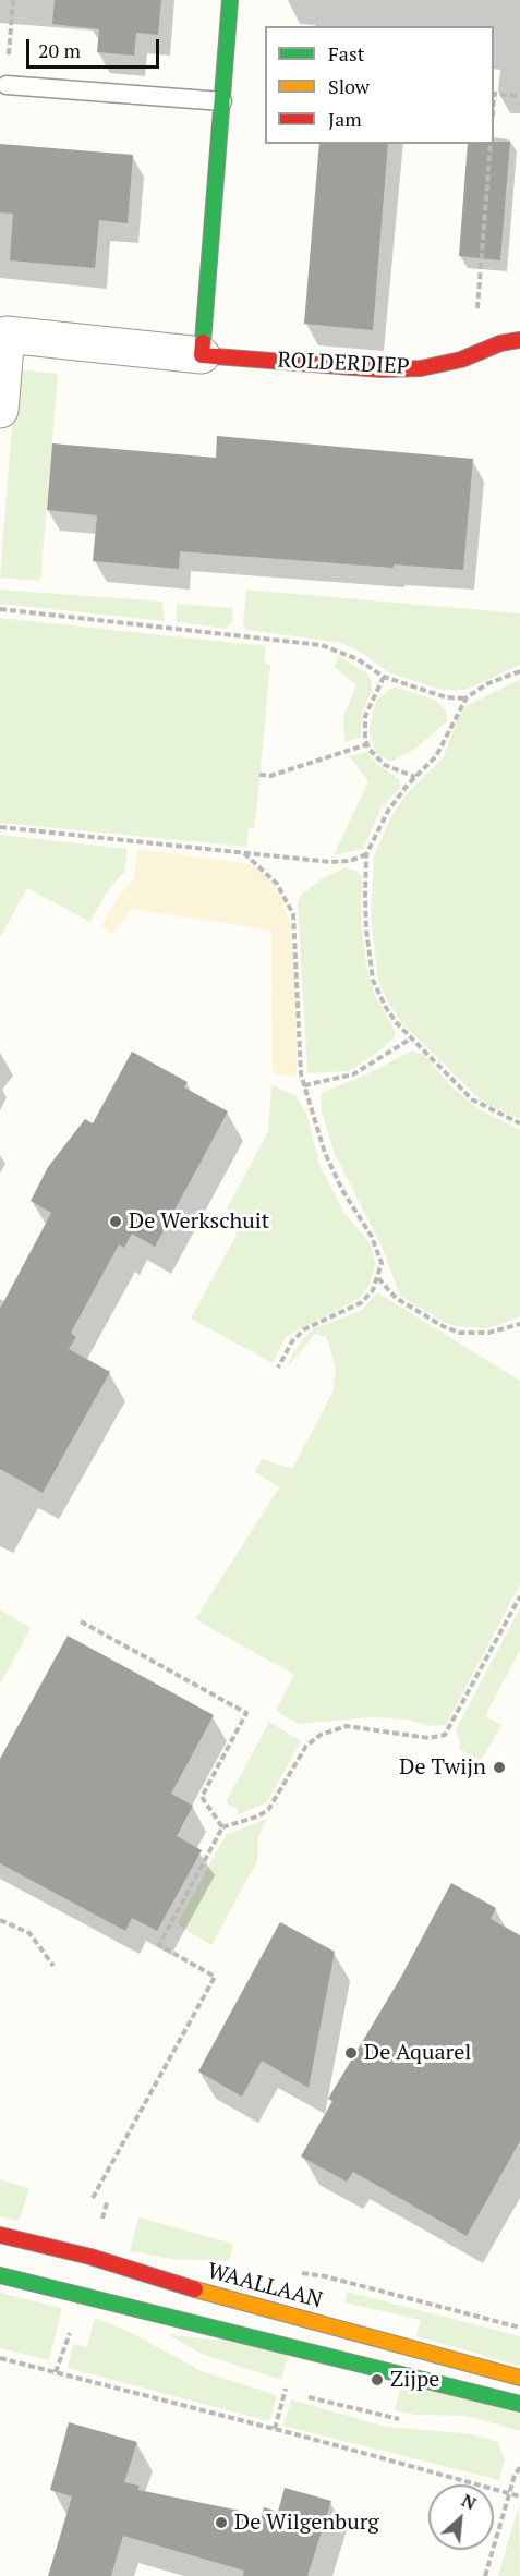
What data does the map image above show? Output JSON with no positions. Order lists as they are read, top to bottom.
{
  "streets": {
    "street": ["ROLDERDIEP", "WAALLAAN"]
  },
  "places": [
    "De Werkschuit",
    "De Twijn",
    "De Aquarel",
    "Zijpe",
    "De Wilgenburg"
  ],
  "legend": ["Fast", "Slow", "Jam"],
  "scale_bar": "20 m",
  "north": "top right"
}
